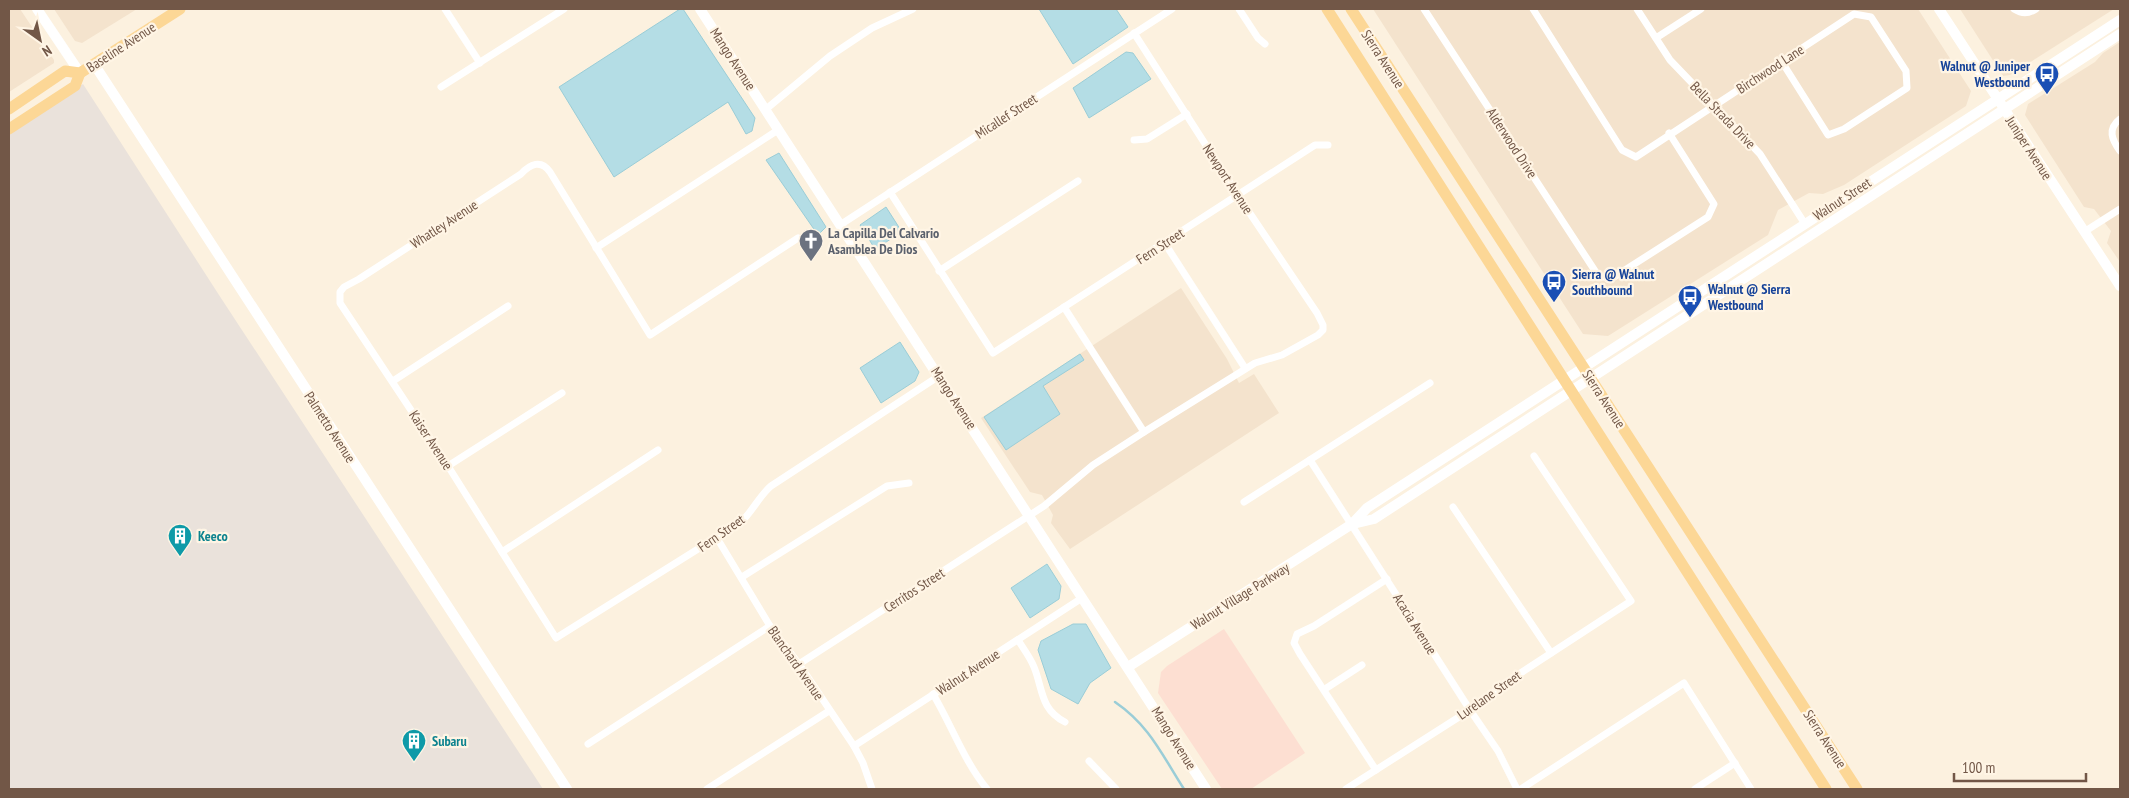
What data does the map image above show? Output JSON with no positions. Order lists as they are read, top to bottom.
{
  "streets": {
    "main road": ["Baseline Avenue", "Sierra Avenue"],
    "street": [
      "Mango Avenue",
      "Birchwood Lane",
      "Bella Strada Drive",
      "Micallef Street",
      "Alderwood Drive",
      "Juniper Avenue",
      "Newport Avenue",
      "Walnut Street",
      "Whatley Avenue",
      "Fern Street",
      "Palmetto Avenue",
      "Kaiser Avenue",
      "Cerritos Street",
      "Walnut Village Parkway",
      "Acacia Avenue",
      "Blanchard Avenue",
      "Walnut Avenue",
      "Lurelane Street"
    ]
  },
  "crossings": [
    ["Baseline Avenue", "Palmetto Avenue"],
    ["Mango Avenue", "Micallef Street"],
    ["Mango Avenue", "Fern Street"],
    ["Mango Avenue", "Cerritos Street"],
    ["Mango Avenue", "Walnut Village Parkway"],
    ["Mango Avenue", "Walnut Avenue"],
    ["Sierra Avenue", "Walnut Street"],
    ["Sierra Avenue", "Walnut Village Parkway"],
    ["Birchwood Lane", "Bella Strada Drive"],
    ["Birchwood Lane", "Alderwood Drive"],
    ["Bella Strada Drive", "Walnut Street"],
    ["Micallef Street", "Newport Avenue"],
    ["Juniper Avenue", "Walnut Street"],
    ["Newport Avenue", "Fern Street"],
    ["Newport Avenue", "Cerritos Street"],
    ["Walnut Street", "Walnut Village Parkway"],
    ["Whatley Avenue", "Kaiser Avenue"],
    ["Fern Street", "Kaiser Avenue"],
    ["Fern Street", "Blanchard Avenue"],
    ["Cerritos Street", "Blanchard Avenue"],
    ["Walnut Village Parkway", "Acacia Avenue"],
    ["Acacia Avenue", "Lurelane Street"],
    ["Blanchard Avenue", "Walnut Avenue"]
  ],
  "places": {
    "bus stop": ["Walnut @ Juniper Westbound", "Sierra @ Walnut Southbound", "Walnut @ Sierra Westbound"],
    "church": ["La Capilla Del Calvario Asamblea De Dios"],
    "building": ["Keeco", "Subaru"]
  },
  "scale_bar": "100 m",
  "north": "bottom right"
}
